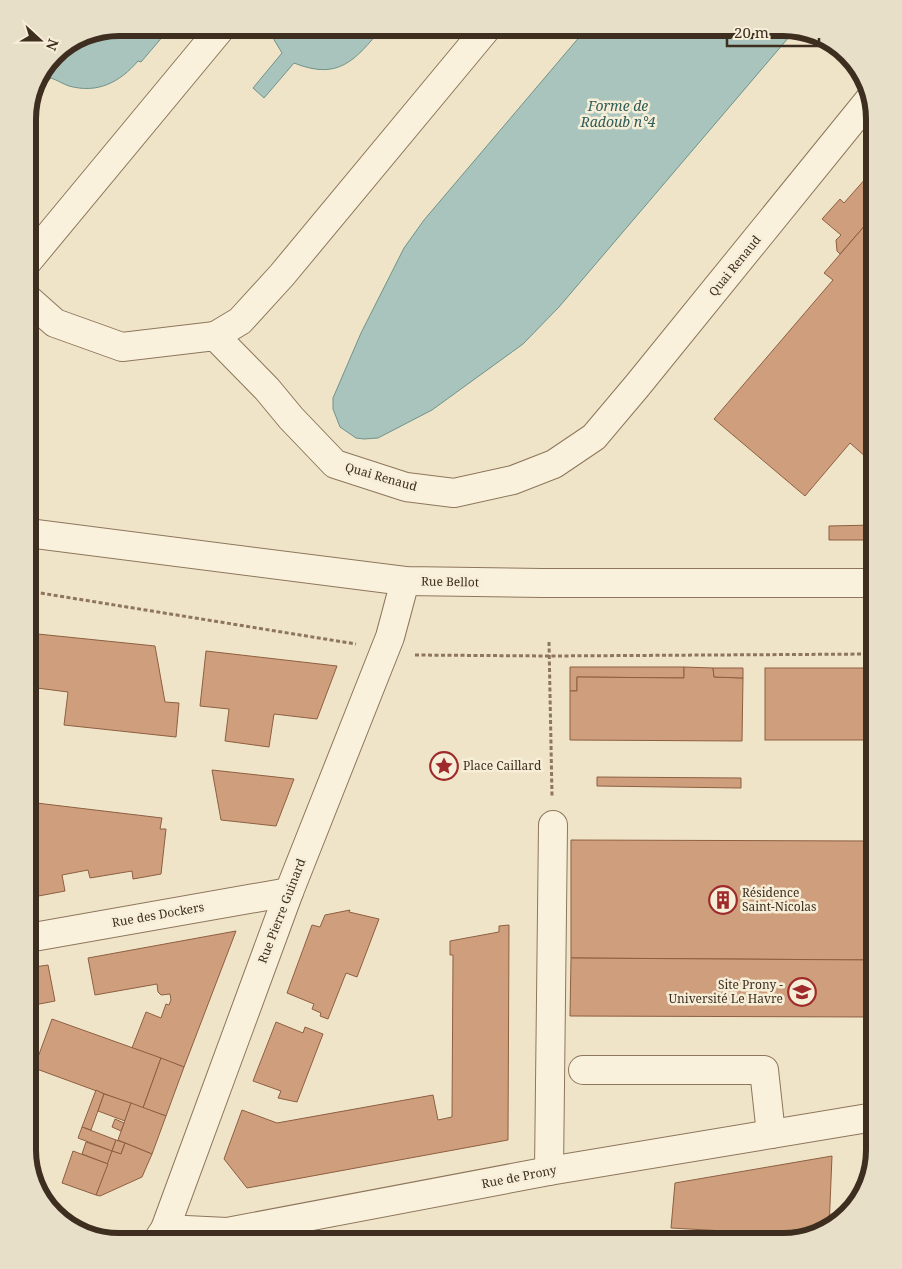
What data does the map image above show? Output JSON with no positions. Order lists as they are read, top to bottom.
{
  "streets": {
    "street": [
      "Quai Renaud",
      "Rue Bellot",
      "Rue Pierre Guinard",
      "Rue des Dockers",
      "Rue de Prony"
    ]
  },
  "crossings": [
    ["Rue Bellot", "Rue Pierre Guinard"],
    ["Rue Pierre Guinard", "Rue des Dockers"]
  ],
  "water": ["Forme de Radoub n°4"],
  "places": {
    "place": ["Place Caillard"],
    "building": ["Résidence Saint-Nicolas"],
    "school or university": ["Site Prony - Université Le Havre"]
  },
  "scale_bar": "20 m",
  "north": "right"
}
